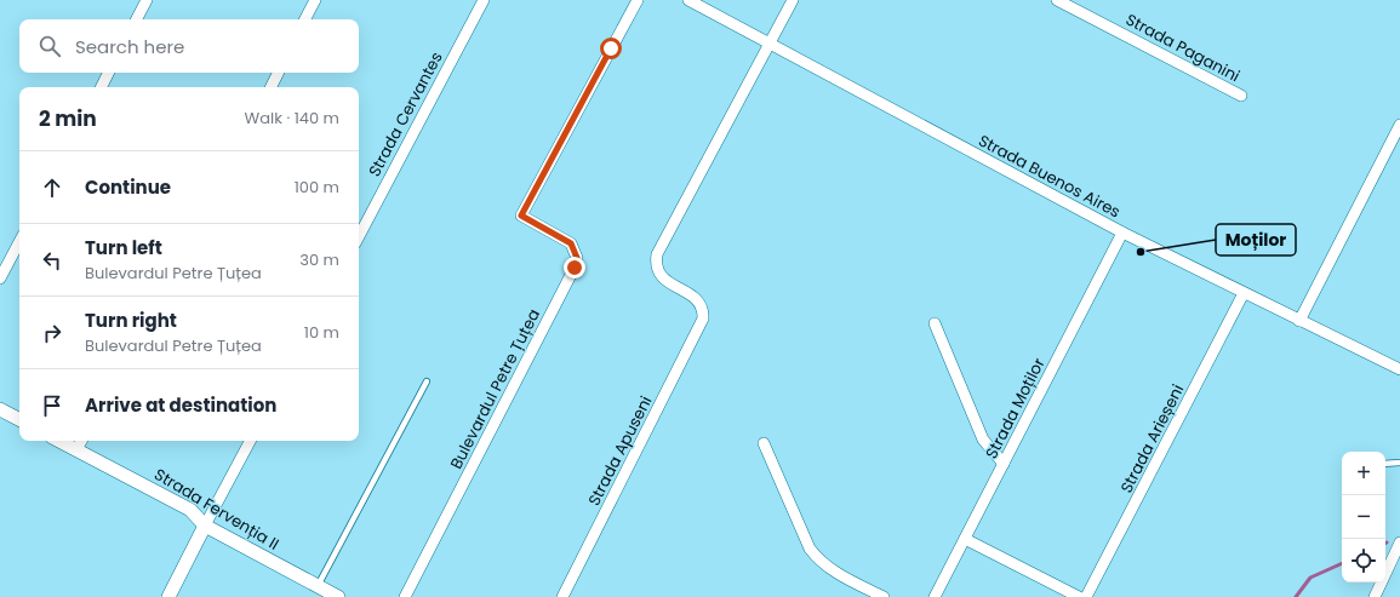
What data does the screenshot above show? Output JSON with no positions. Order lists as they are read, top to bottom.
{
  "streets": {
    "street": [
      "Strada Paganini",
      "Strada Cervantes",
      "Strada Buenos Aires",
      "Bulevardul Petre Țuțea",
      "Strada Moților",
      "Strada Arieșeni",
      "Strada Apuseni",
      "Strada Fervenția II"
    ]
  },
  "crossings": [
    ["Strada Buenos Aires", "Strada Moților"],
    ["Strada Buenos Aires", "Strada Arieșeni"],
    ["Strada Buenos Aires", "Strada Apuseni"]
  ],
  "places": ["Moților"],
  "page": {
    "search": "Search here",
    "heading": ["2 min", "Walk · 140 m"],
    "list": [
      ["Continue", "100 m"],
      ["Turn left", "Bulevardul Petre Țuțea", "30 m"],
      ["Turn right", "Bulevardul Petre Țuțea", "10 m"],
      "Arrive at destination"
    ],
    "map_buttons": ["+", "−"]
  }
}
